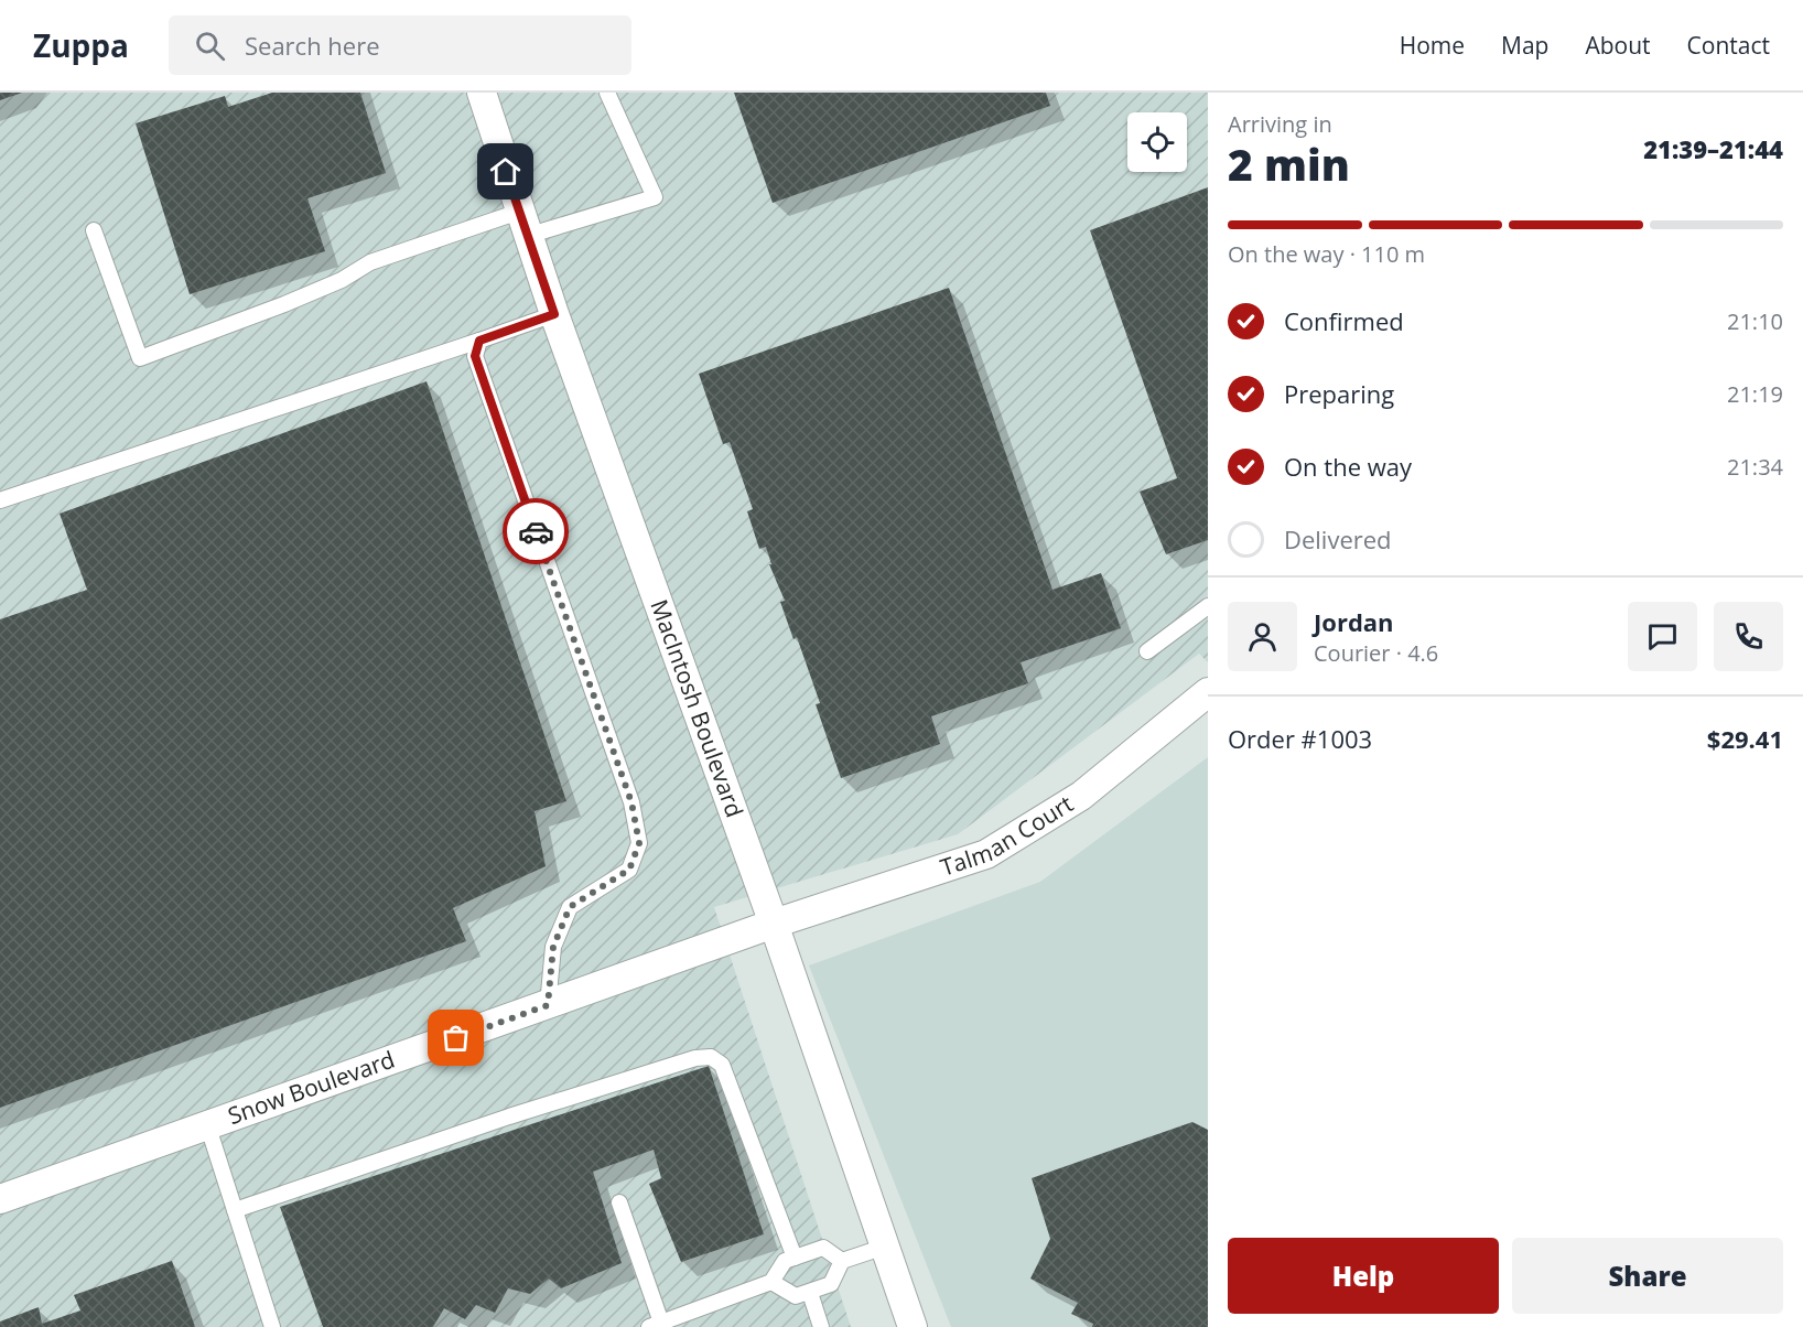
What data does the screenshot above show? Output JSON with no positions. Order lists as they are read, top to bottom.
{
  "streets": {
    "street": ["MacIntosh Boulevard", "Talman Court", "Snow Boulevard"]
  },
  "crossings": [
    ["MacIntosh Boulevard", "Talman Court"],
    ["MacIntosh Boulevard", "Snow Boulevard"],
    ["Talman Court", "Snow Boulevard"]
  ],
  "page": {
    "header": "Zuppa",
    "search": "Search here",
    "nav": [
      "Home",
      "Map",
      "About",
      "Contact"
    ],
    "heading": ["2 min", "Arriving in", "21:39–21:44"],
    "panel": [
      "Jordan",
      "Courier · 4.6",
      "Order #1003",
      "$29.41"
    ],
    "bar": "On the way · 110 m",
    "list": [
      ["Confirmed", "21:10"],
      ["Preparing", "21:19"],
      ["On the way", "21:34"],
      "Delivered"
    ],
    "buttons": ["Help", "Share"]
  }
}
